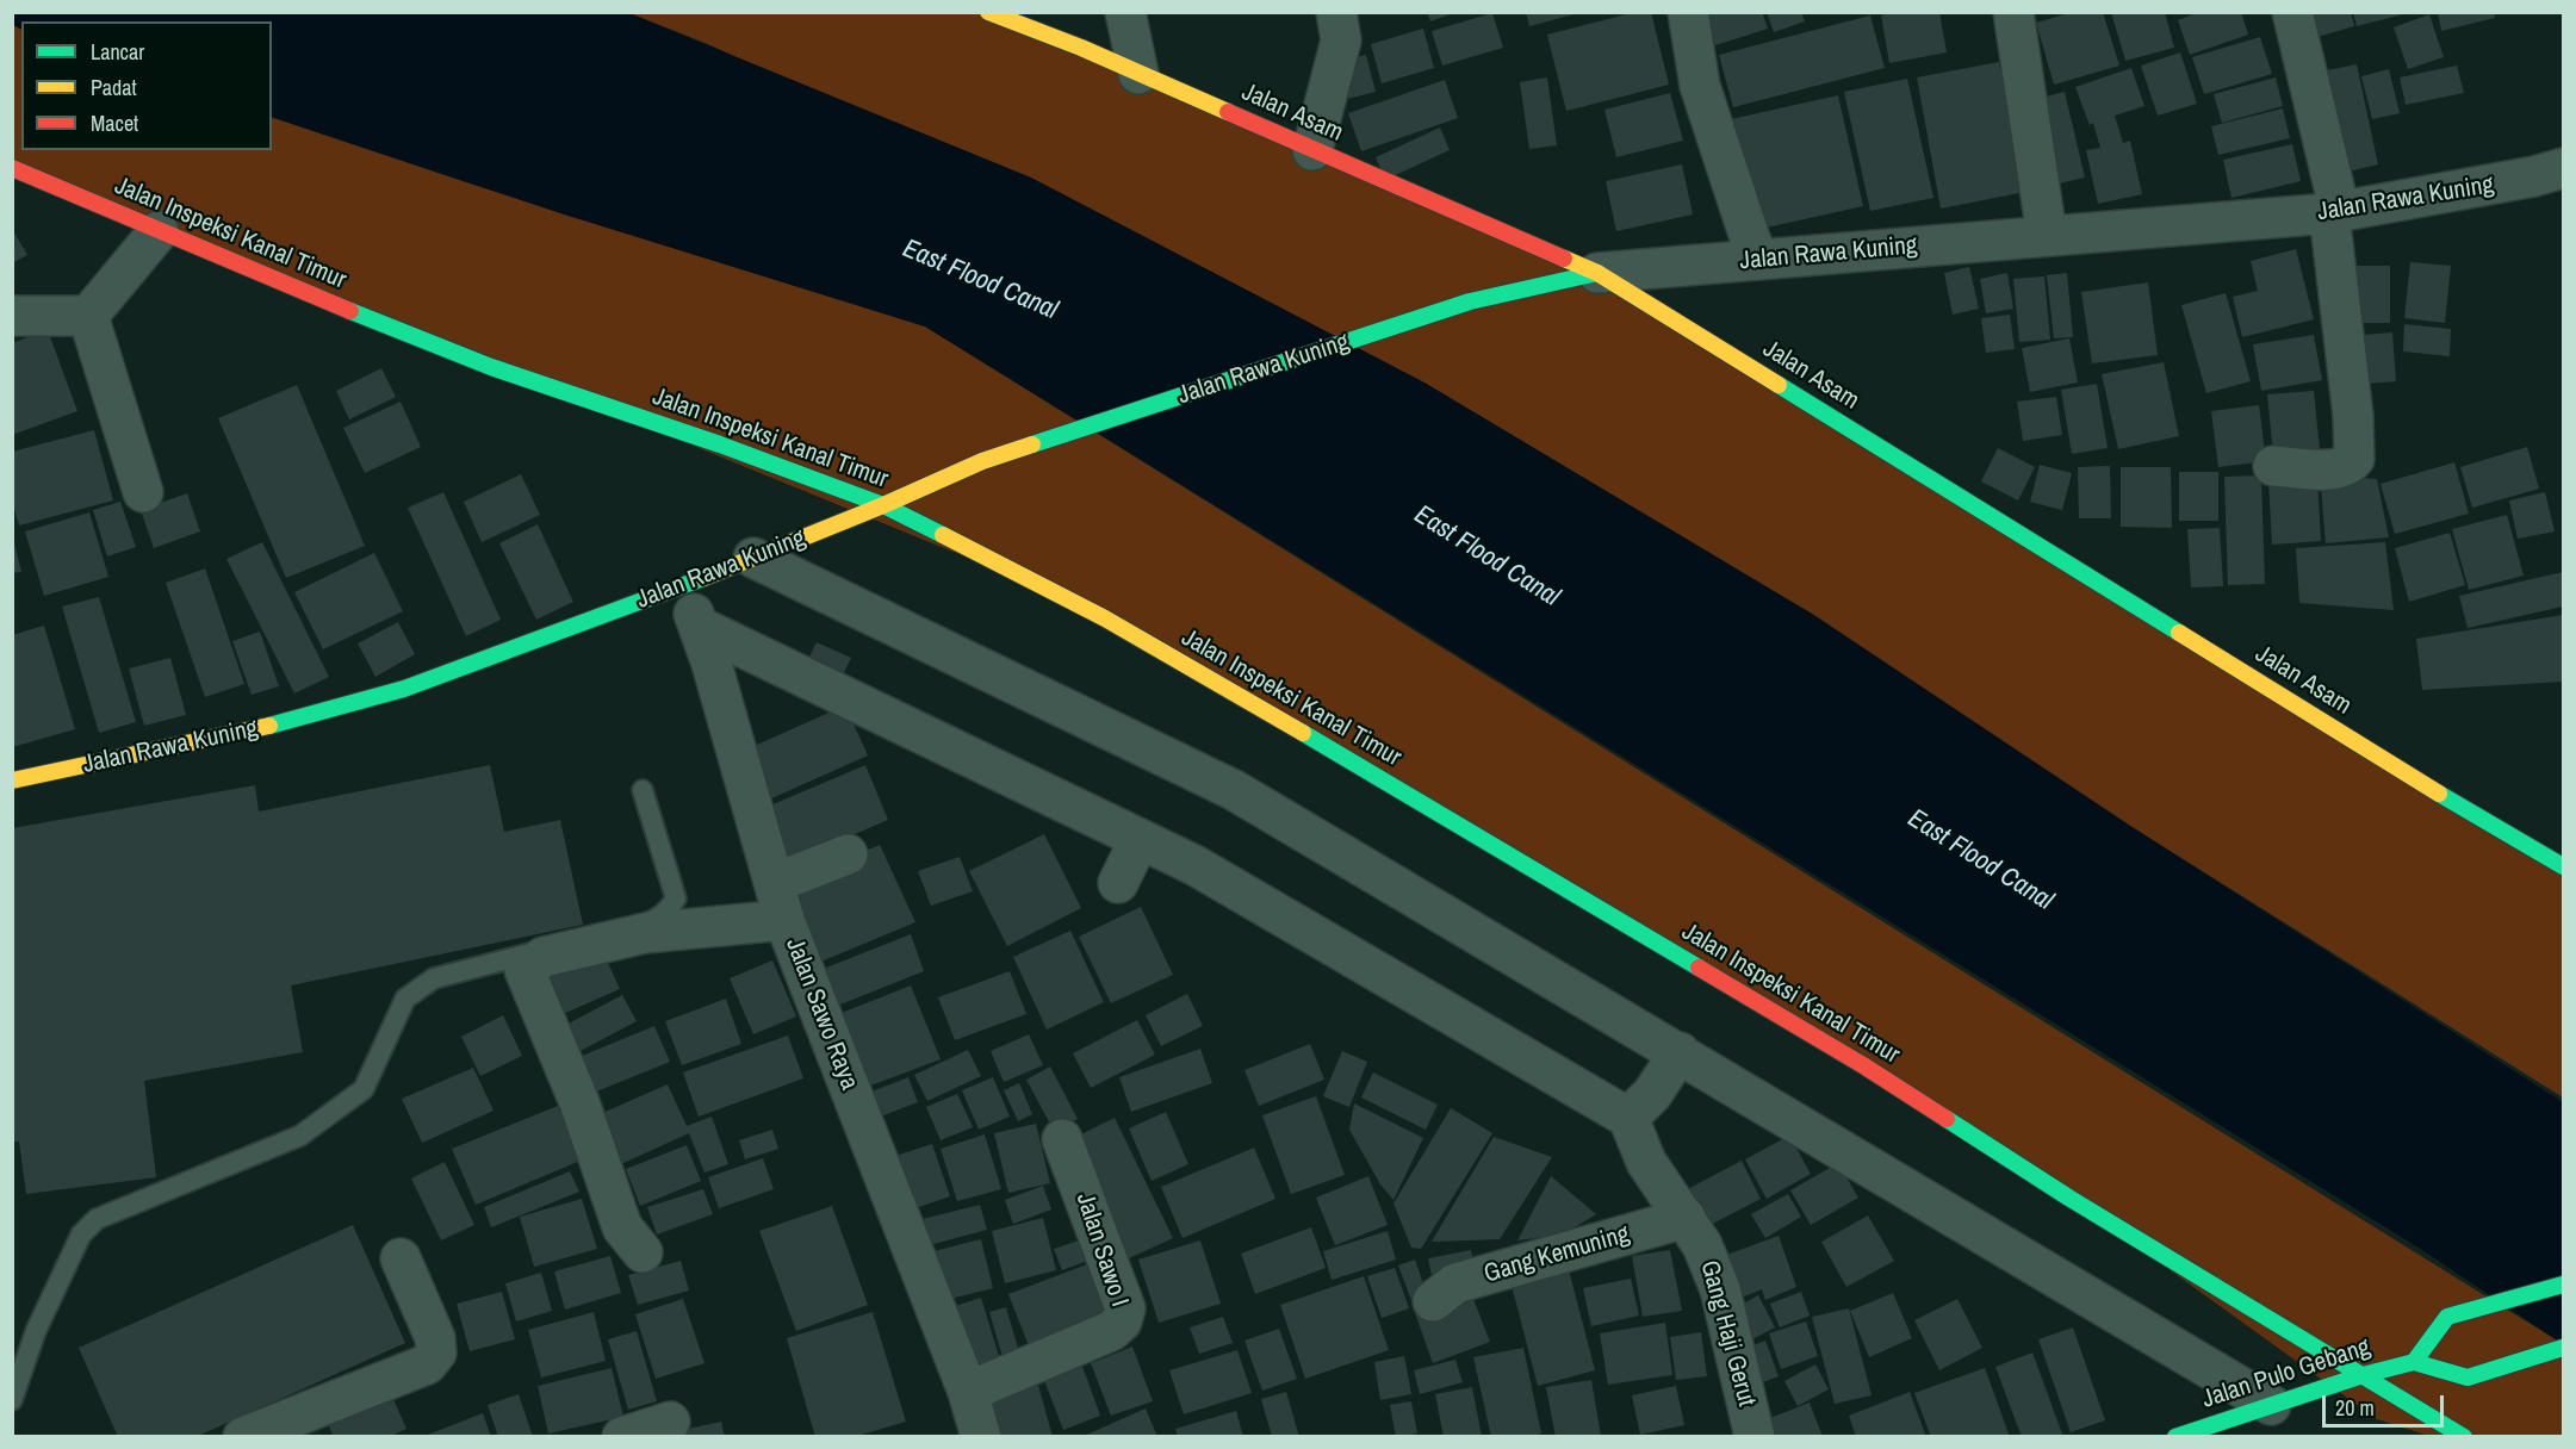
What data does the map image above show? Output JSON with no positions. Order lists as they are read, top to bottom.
{
  "streets": {
    "street": [
      "Jalan Asam",
      "Jalan Rawa Kuning",
      "Jalan Inspeksi Kanal Timur",
      "Jalan Sawo Raya",
      "Jalan Sawo I",
      "Gang Kemuning",
      "Gang Haji Gerut",
      "Jalan Pulo Gebang"
    ]
  },
  "crossings": [
    ["Jalan Asam", "Jalan Rawa Kuning"],
    ["Jalan Rawa Kuning", "Jalan Inspeksi Kanal Timur"],
    ["Jalan Rawa Kuning", "Jalan Sawo Raya"],
    ["Jalan Inspeksi Kanal Timur", "Jalan Pulo Gebang"],
    ["Jalan Sawo Raya", "Jalan Sawo I"],
    ["Gang Kemuning", "Gang Haji Gerut"]
  ],
  "water": ["East Flood Canal"],
  "legend": ["Lancar", "Padat", "Macet"],
  "scale_bar": "20 m"
}
